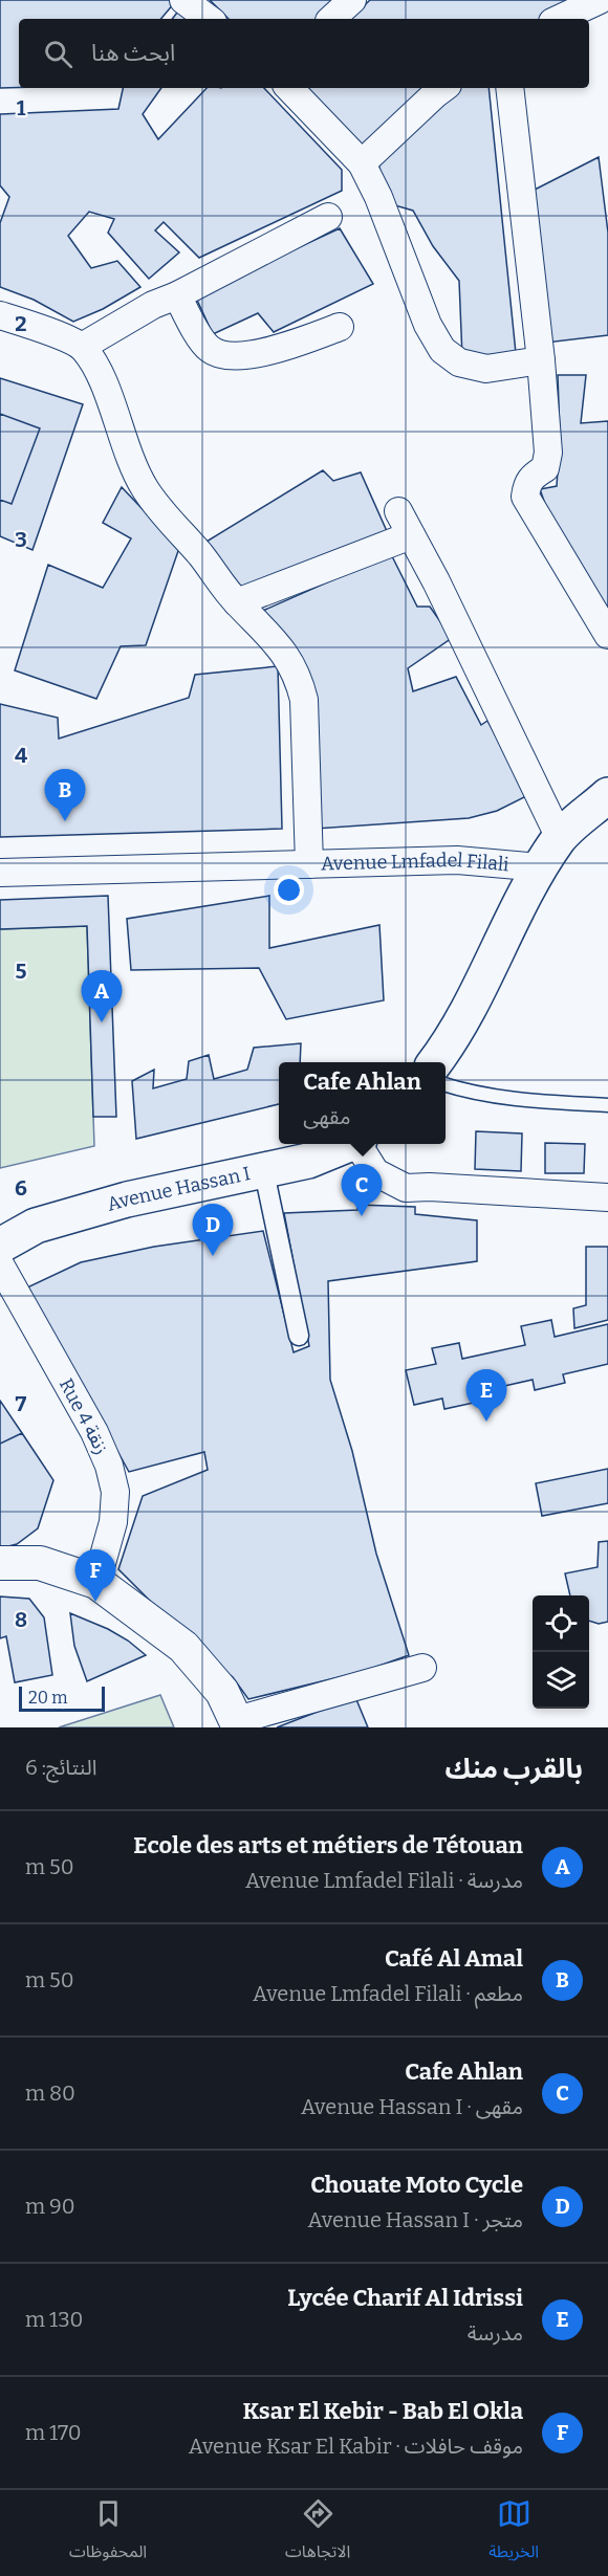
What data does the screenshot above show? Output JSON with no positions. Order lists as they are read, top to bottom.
{
  "streets": {
    "main road": ["Avenue Hassan I"],
    "street": ["Avenue Lmfadel Filali", "Rue 4 زنقة"]
  },
  "scale_bar": "20 m",
  "page": {
    "search": "ابحث هنا",
    "pins": [
      "B",
      "A",
      "C",
      "D",
      "E",
      "F"
    ],
    "popup": ["Cafe Ahlan", "مقهى"],
    "scale": "20 m",
    "heading": ["بالقرب منك", "النتائج: 6"],
    "list": [
      {
        "mark": "A",
        "name": "Ecole des arts et métiers de Tétouan",
        "note": "مدرسة · Avenue Lmfadel Filali",
        "value": "50 m"
      },
      {
        "mark": "B",
        "name": "Café Al Amal",
        "note": "مطعم · Avenue Lmfadel Filali",
        "value": "50 m"
      },
      {
        "mark": "C",
        "name": "Cafe Ahlan",
        "note": "مقهى · Avenue Hassan I",
        "value": "80 m"
      },
      {
        "mark": "D",
        "name": "Chouate Moto Cycle",
        "note": "متجر · Avenue Hassan I",
        "value": "90 m"
      },
      {
        "mark": "E",
        "name": "Lycée Charif Al Idrissi",
        "note": "مدرسة",
        "value": "130 m"
      },
      {
        "mark": "F",
        "name": "Ksar El Kebir - Bab El Okla",
        "note": "موقف حافلات · Avenue Ksar El Kabir",
        "value": "170 m"
      }
    ],
    "nav": ["الخريطة", "الاتجاهات", "المحفوظات"]
  },
  "grid": {
    "rows": [
      "1",
      "2",
      "3",
      "4",
      "5",
      "6",
      "7",
      "8"
    ]
  }
}
